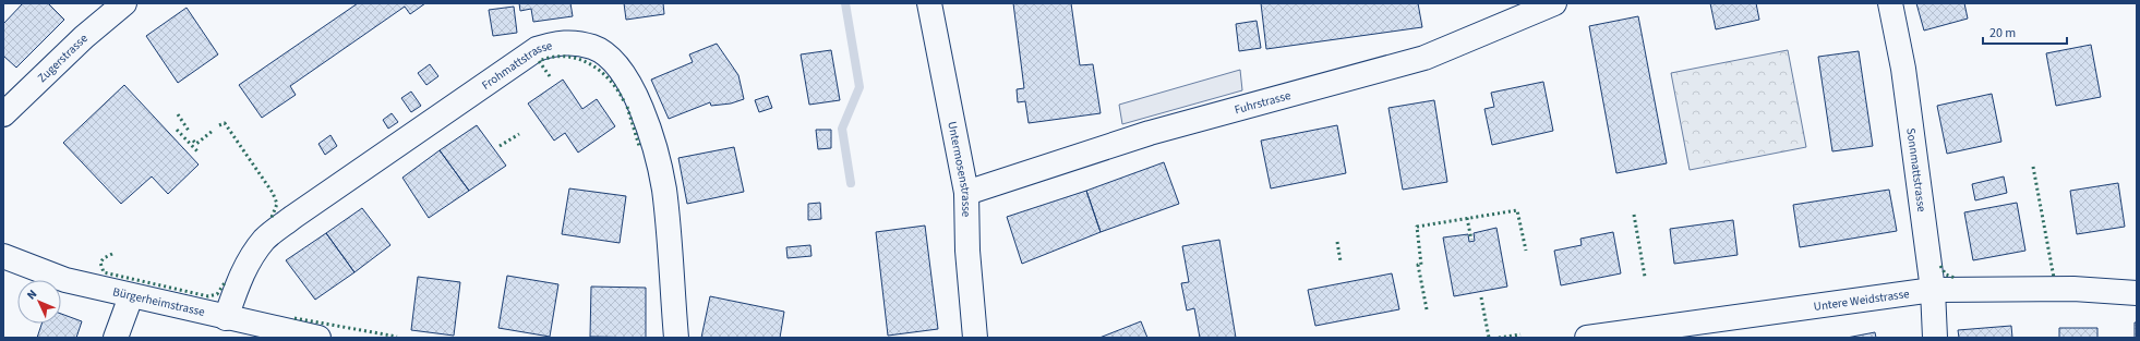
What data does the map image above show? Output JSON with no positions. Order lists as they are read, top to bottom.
{
  "streets": {
    "street": [
      "Zugerstrasse",
      "Frohmattstrasse",
      "Fuhrstrasse",
      "Untermosenstrasse",
      "Sonnmattstrasse",
      "Untere Weidstrasse",
      "Bürgerheimstrasse"
    ]
  },
  "crossings": [
    ["Frohmattstrasse", "Bürgerheimstrasse"],
    ["Fuhrstrasse", "Untermosenstrasse"],
    ["Sonnmattstrasse", "Untere Weidstrasse"]
  ],
  "scale_bar": "20 m",
  "north": "top left"
}
